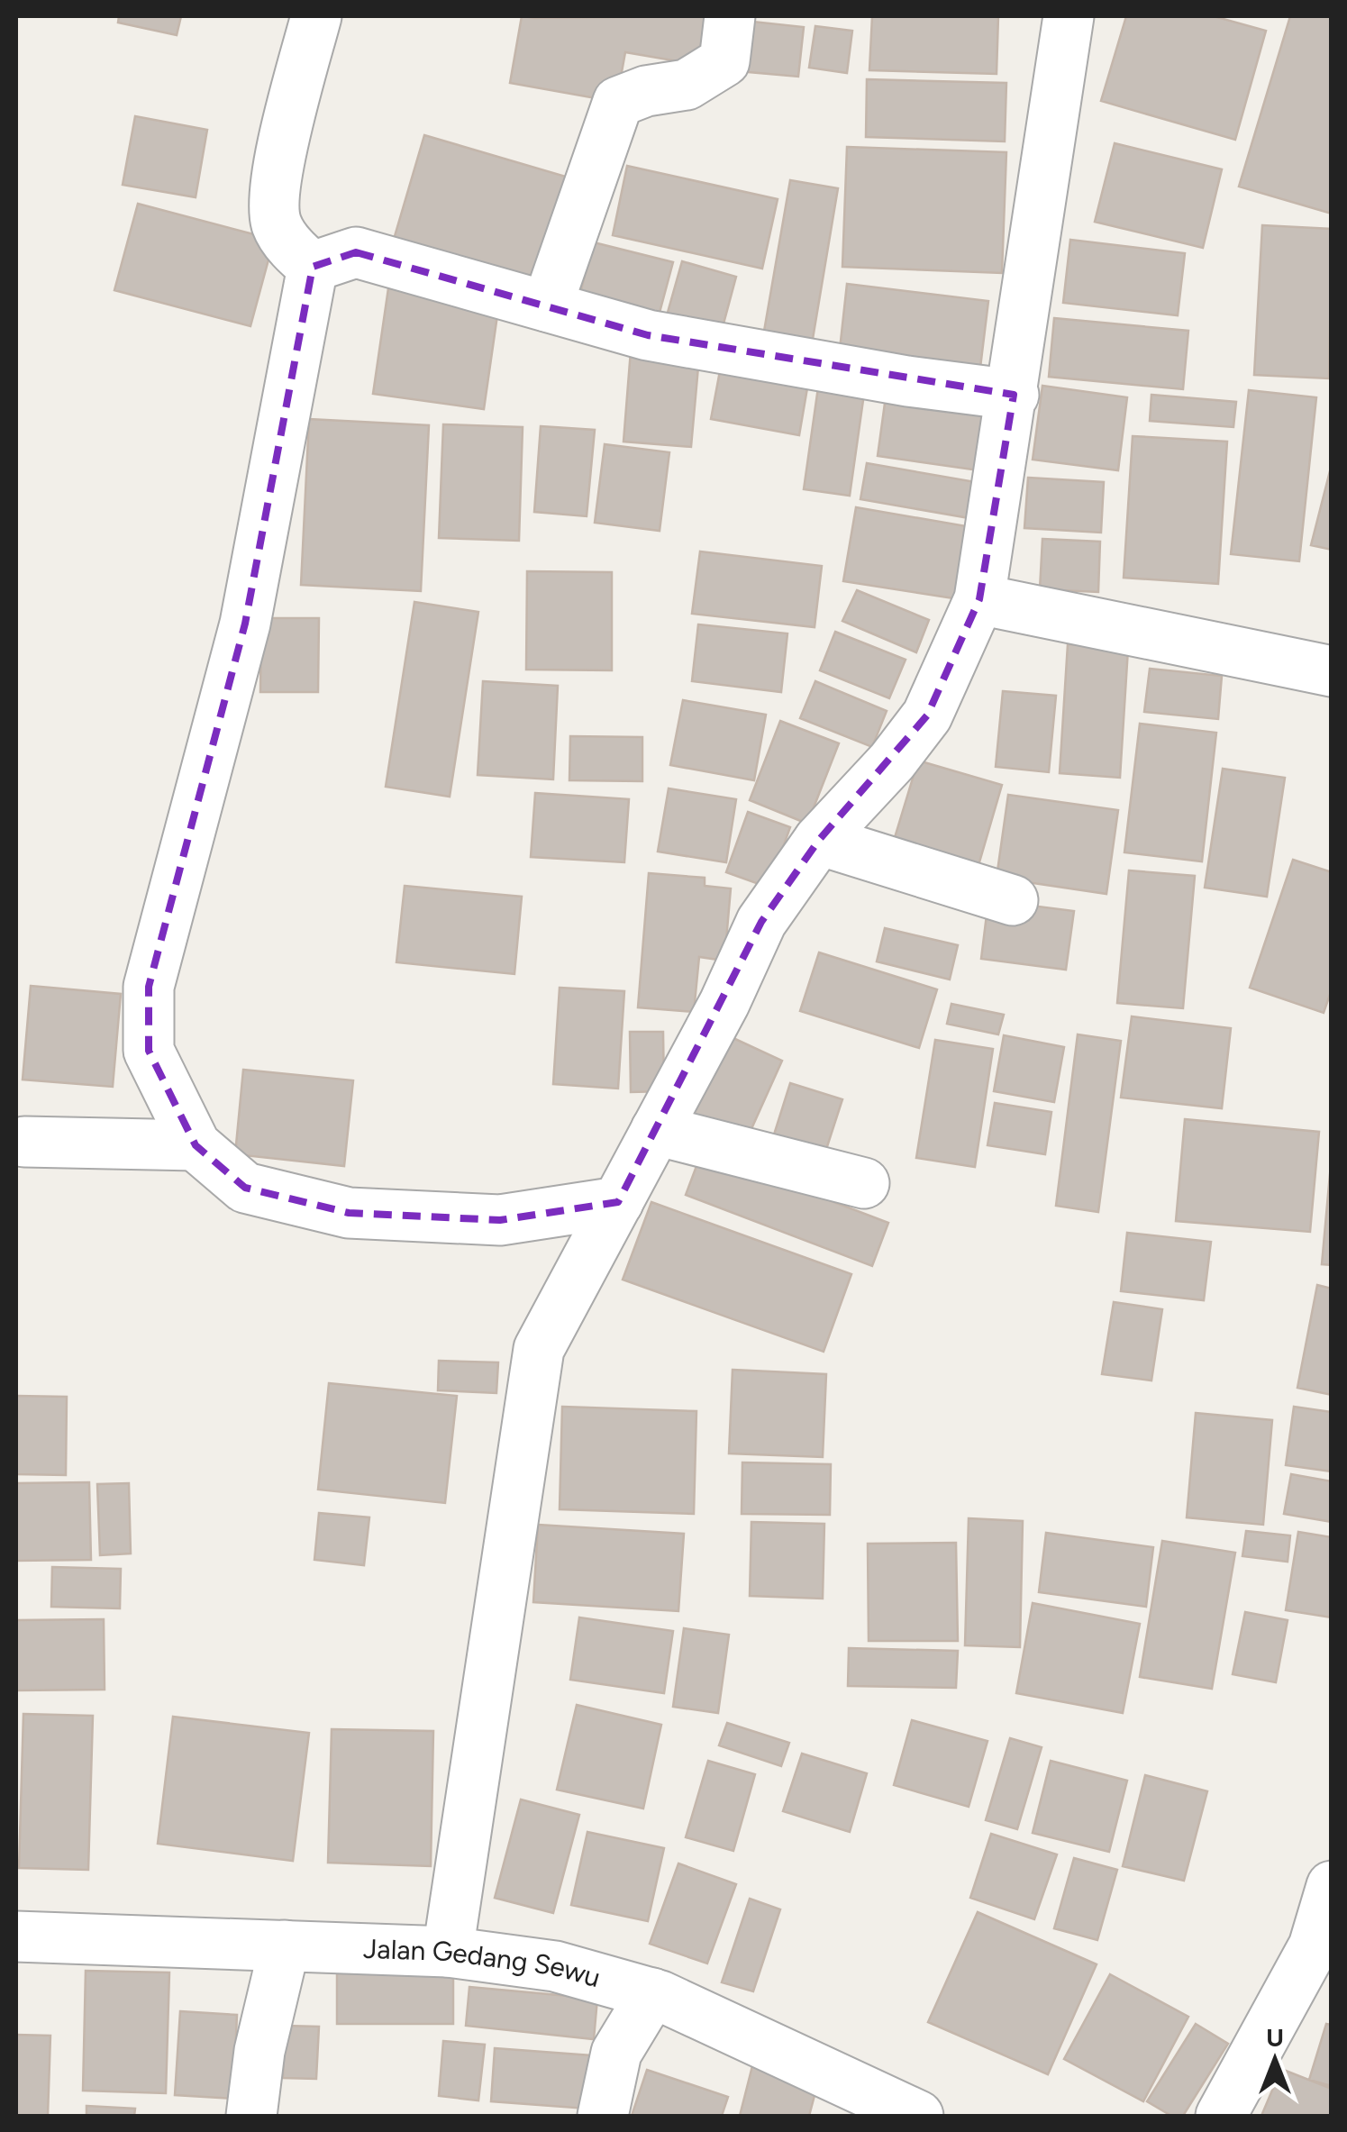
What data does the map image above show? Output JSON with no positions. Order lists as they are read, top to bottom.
{
  "streets": {
    "street": ["Jalan Gedang Sewu"]
  },
  "north": "top"
}
